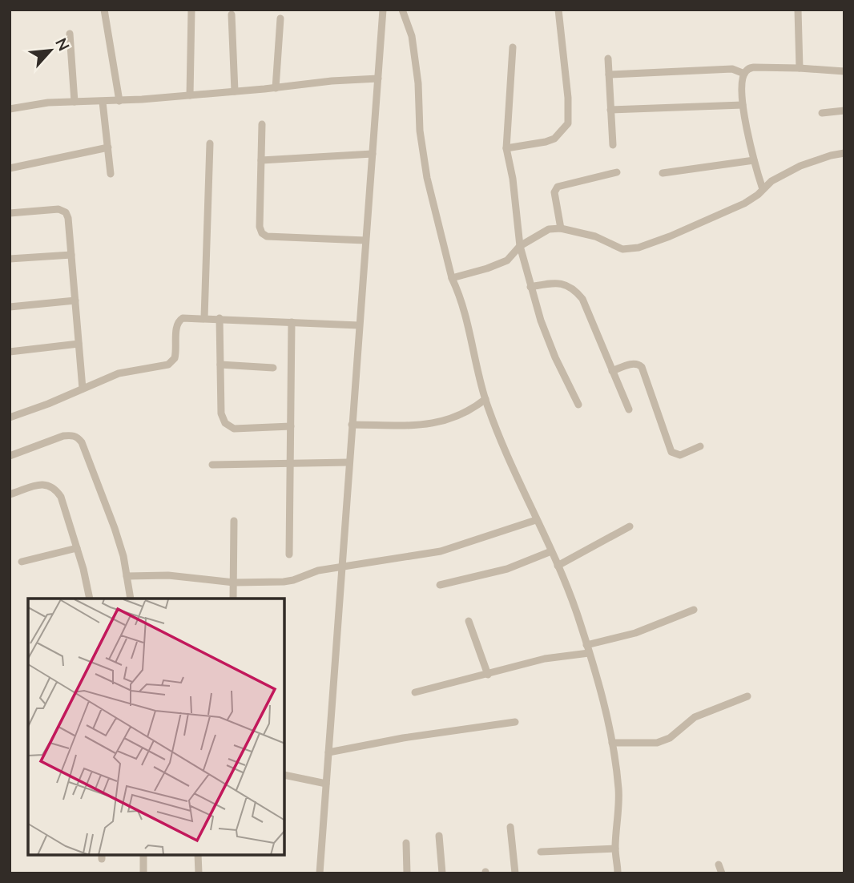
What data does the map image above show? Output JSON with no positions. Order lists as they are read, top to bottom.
{
  "north": "top right"
}
